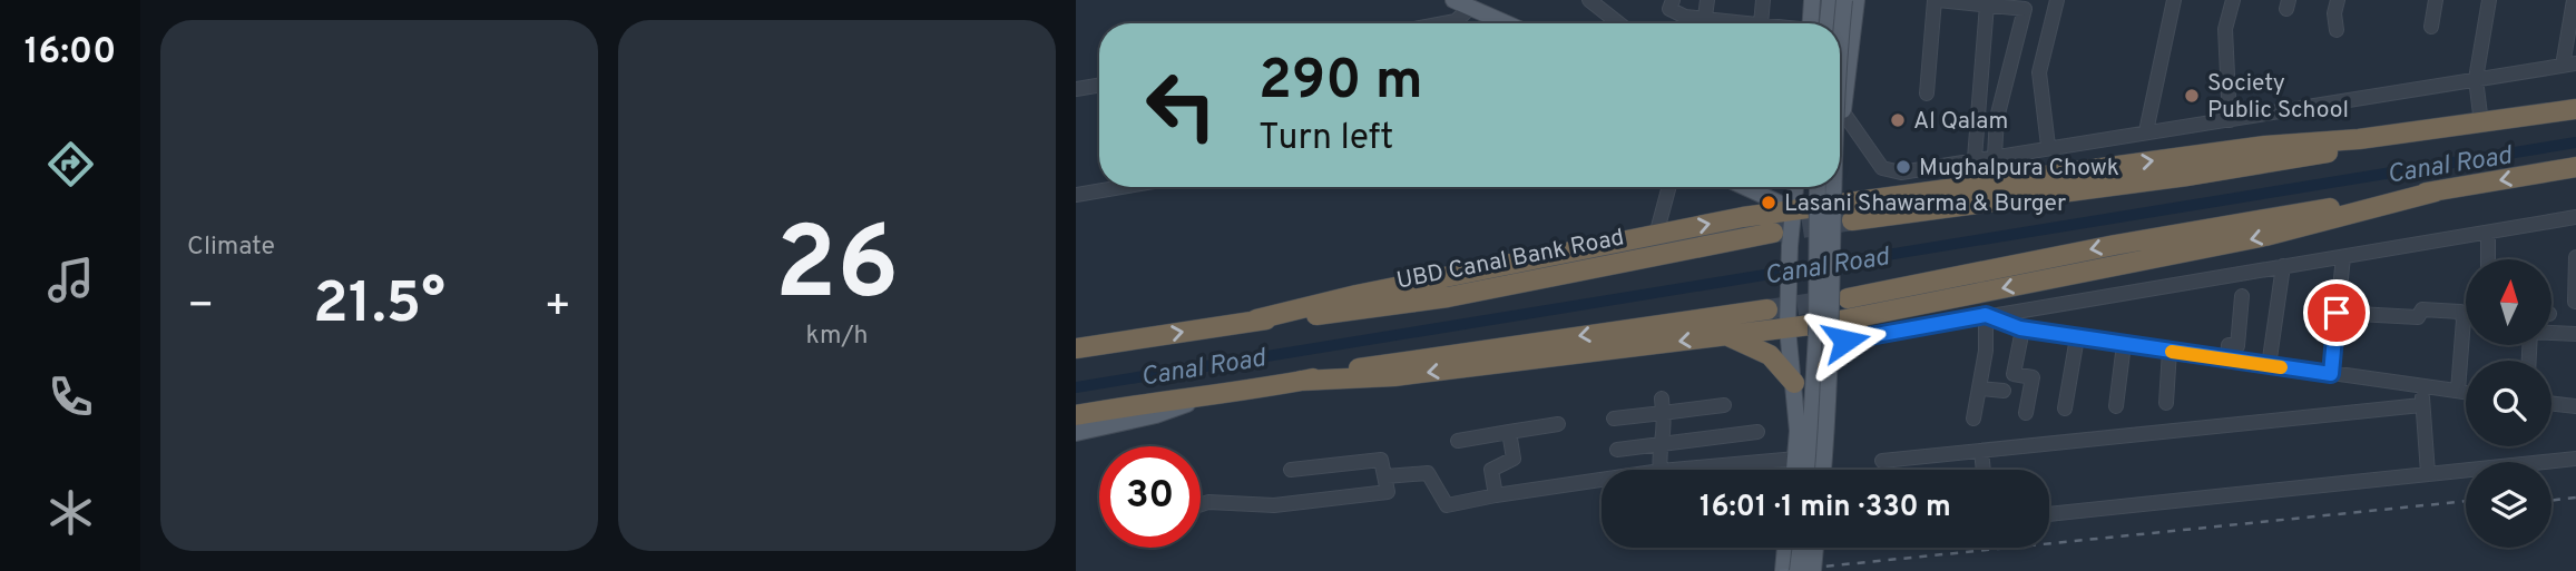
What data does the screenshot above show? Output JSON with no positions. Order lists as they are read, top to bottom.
{
  "streets": {
    "highway": ["UBD Canal Bank Road"]
  },
  "water": ["Canal Road"],
  "places": [
    "Society Public School",
    "Al Qalam",
    "Mughalpura Chowk",
    "Lasani Shawarma & Burger"
  ],
  "north": "top",
  "page": {
    "tabs": "16:00",
    "tile": [
      "Climate",
      ["26", "km/h"]
    ],
    "turn": ["290 m", "Turn left"],
    "heat": ["−", "21.5°", "+"],
    "limit": "30",
    "trip": "16:01 · 1 min · 330 m"
  }
}
